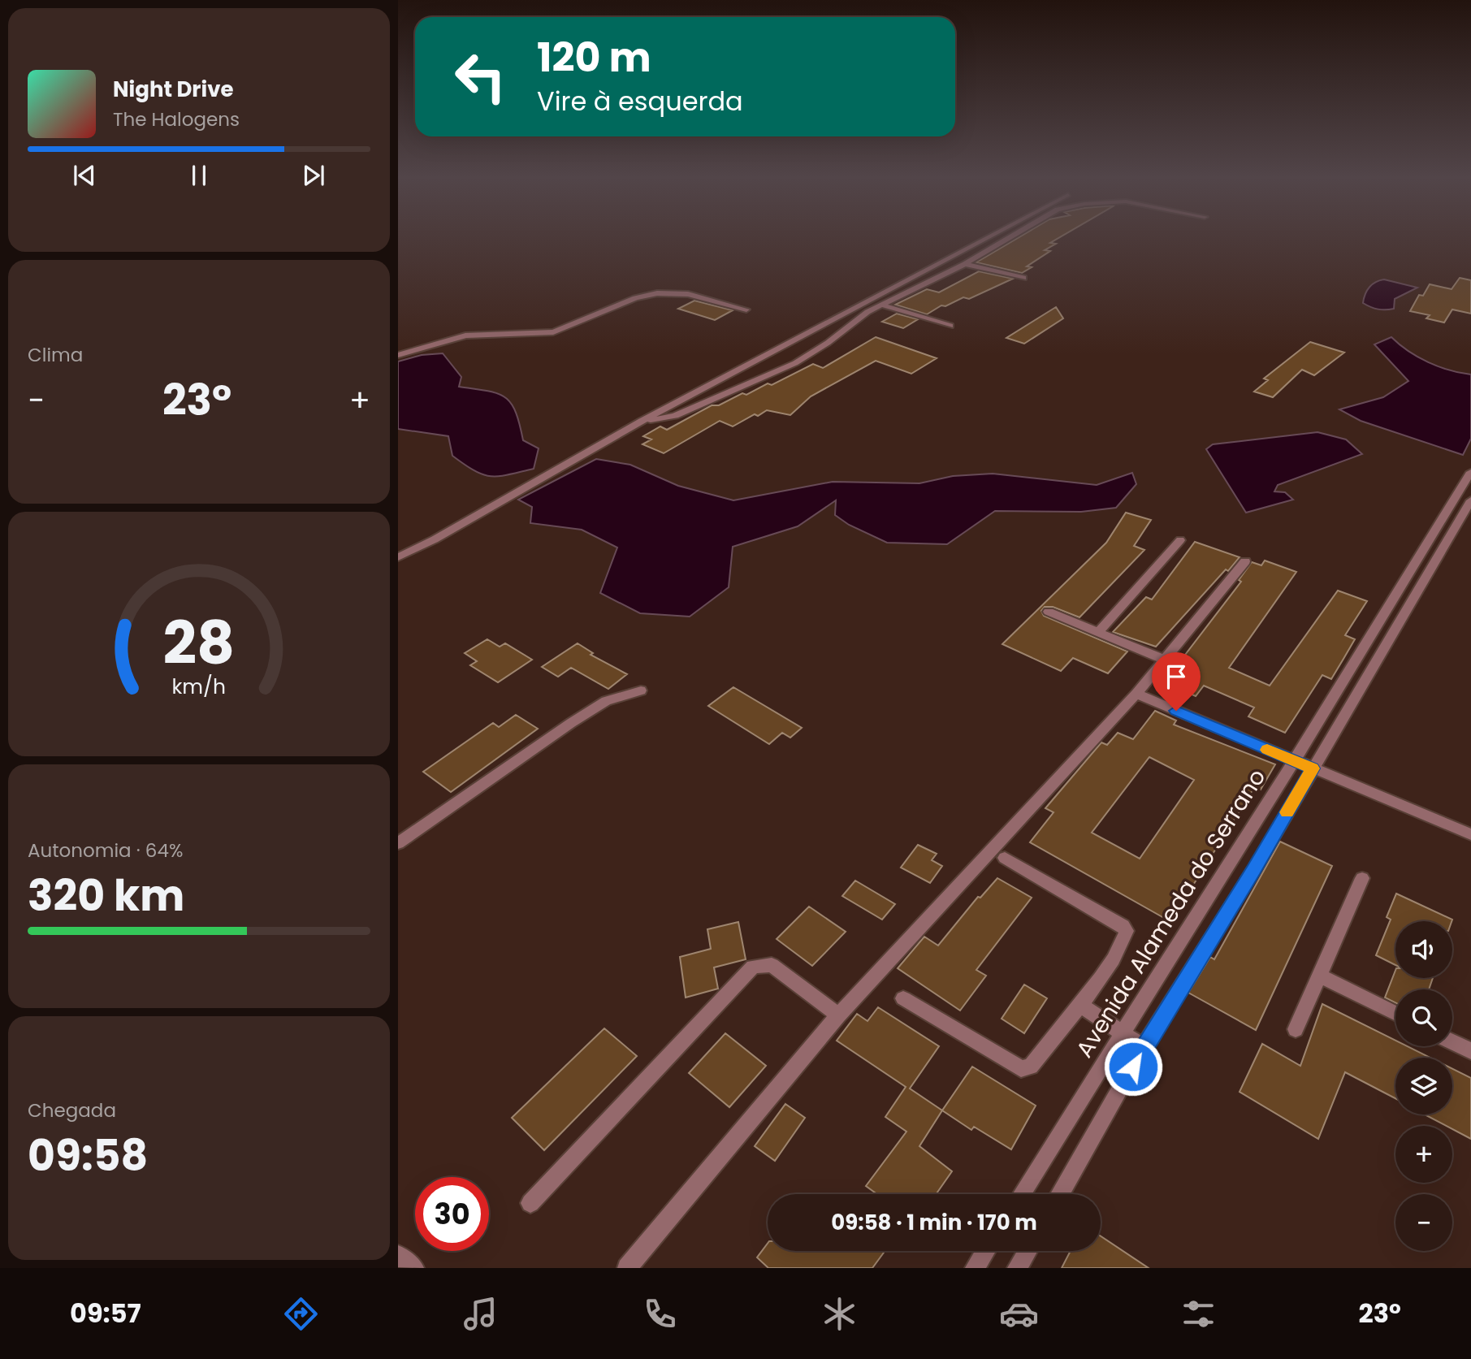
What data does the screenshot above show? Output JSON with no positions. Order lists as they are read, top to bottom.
{
  "streets": {
    "street": ["Avenida Alameda do Serrano"]
  },
  "page": {
    "turn": ["120 m", "Vire à esquerda"],
    "song": ["Night Drive", "The Halogens"],
    "tile": [
      "Clima",
      ["Autonomia · 64%", "320 km"],
      ["Chegada", "09:58"]
    ],
    "heat": ["−", "23°", "+"],
    "map_buttons": ["+", "−"],
    "limit": "30",
    "trip": "09:58 · 1 min · 170 m",
    "tabs": ["09:57", "23°"],
    "gauge": ["28", "km/h"]
  }
}
